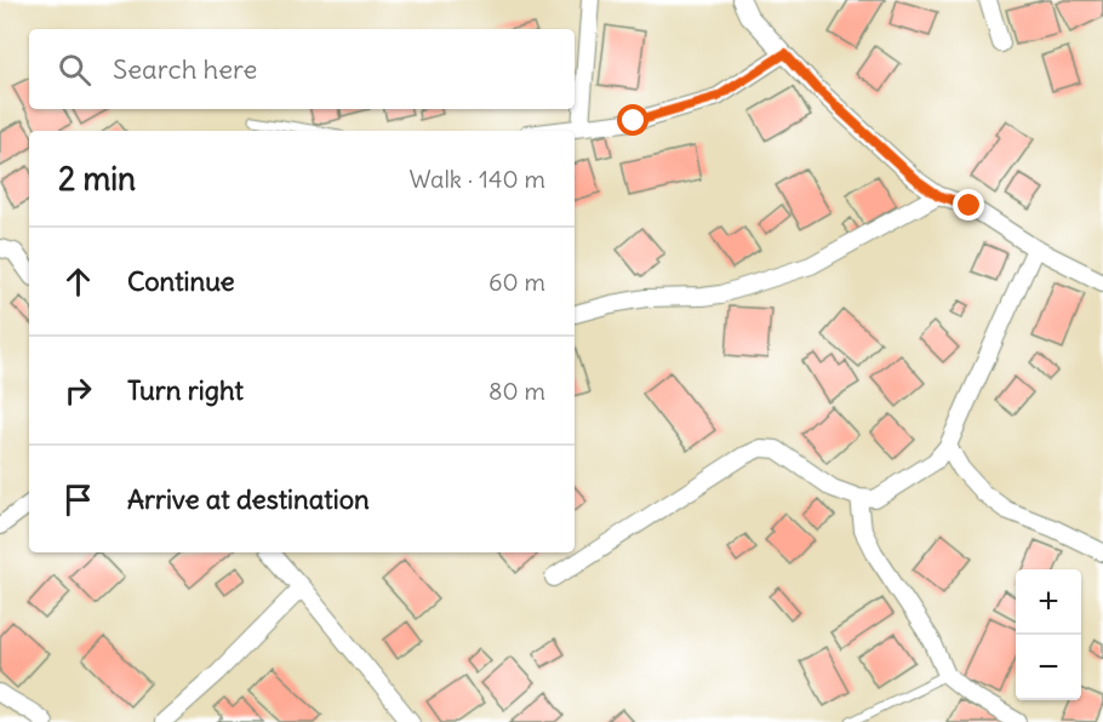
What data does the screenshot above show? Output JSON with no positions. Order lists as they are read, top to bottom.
{
  "page": {
    "search": "Search here",
    "heading": ["2 min", "Walk · 140 m"],
    "list": [
      ["Continue", "60 m"],
      ["Turn right", "80 m"],
      "Arrive at destination"
    ],
    "map_buttons": ["+", "−"]
  }
}
